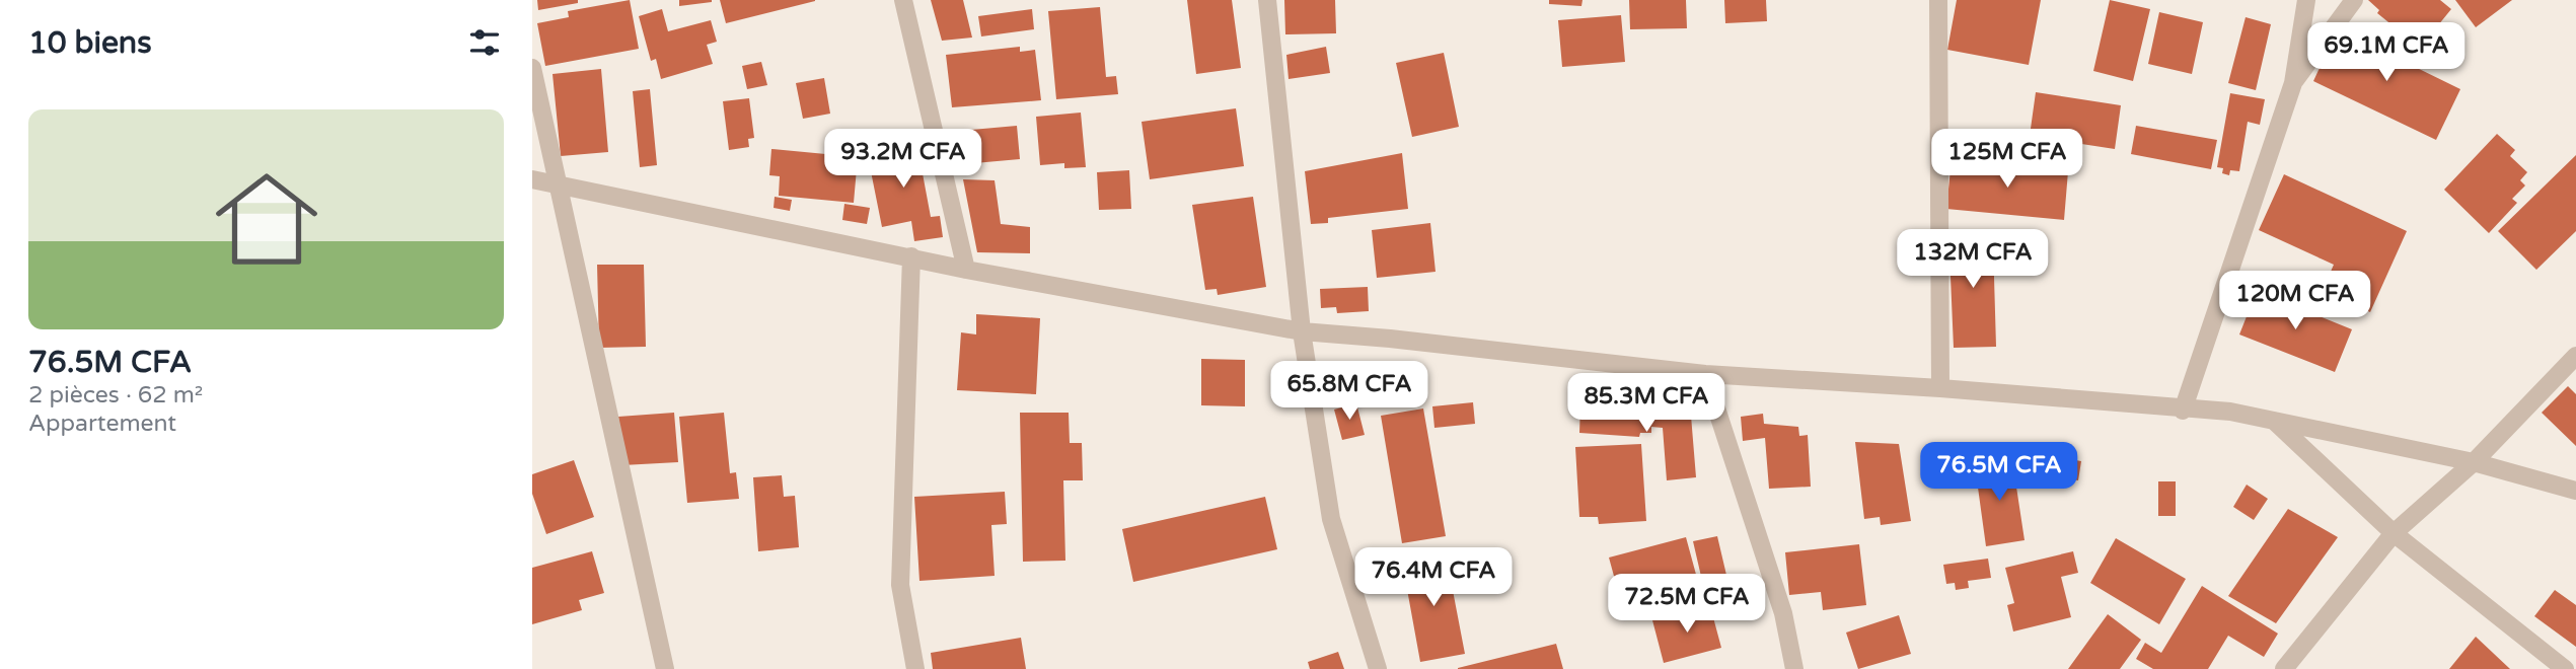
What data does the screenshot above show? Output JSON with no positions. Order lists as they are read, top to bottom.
{
  "page": {
    "heading": "10 biens",
    "price": [
      "69.1M CFA",
      "93.2M CFA",
      "125M CFA",
      "132M CFA",
      "120M CFA",
      "65.8M CFA",
      "85.3M CFA",
      "76.5M CFA",
      "76.4M CFA",
      "72.5M CFA"
    ],
    "list": [
      {
        "name": "76.5M CFA",
        "note": "2 pièces · 62 m² · Appartement"
      }
    ]
  }
}
